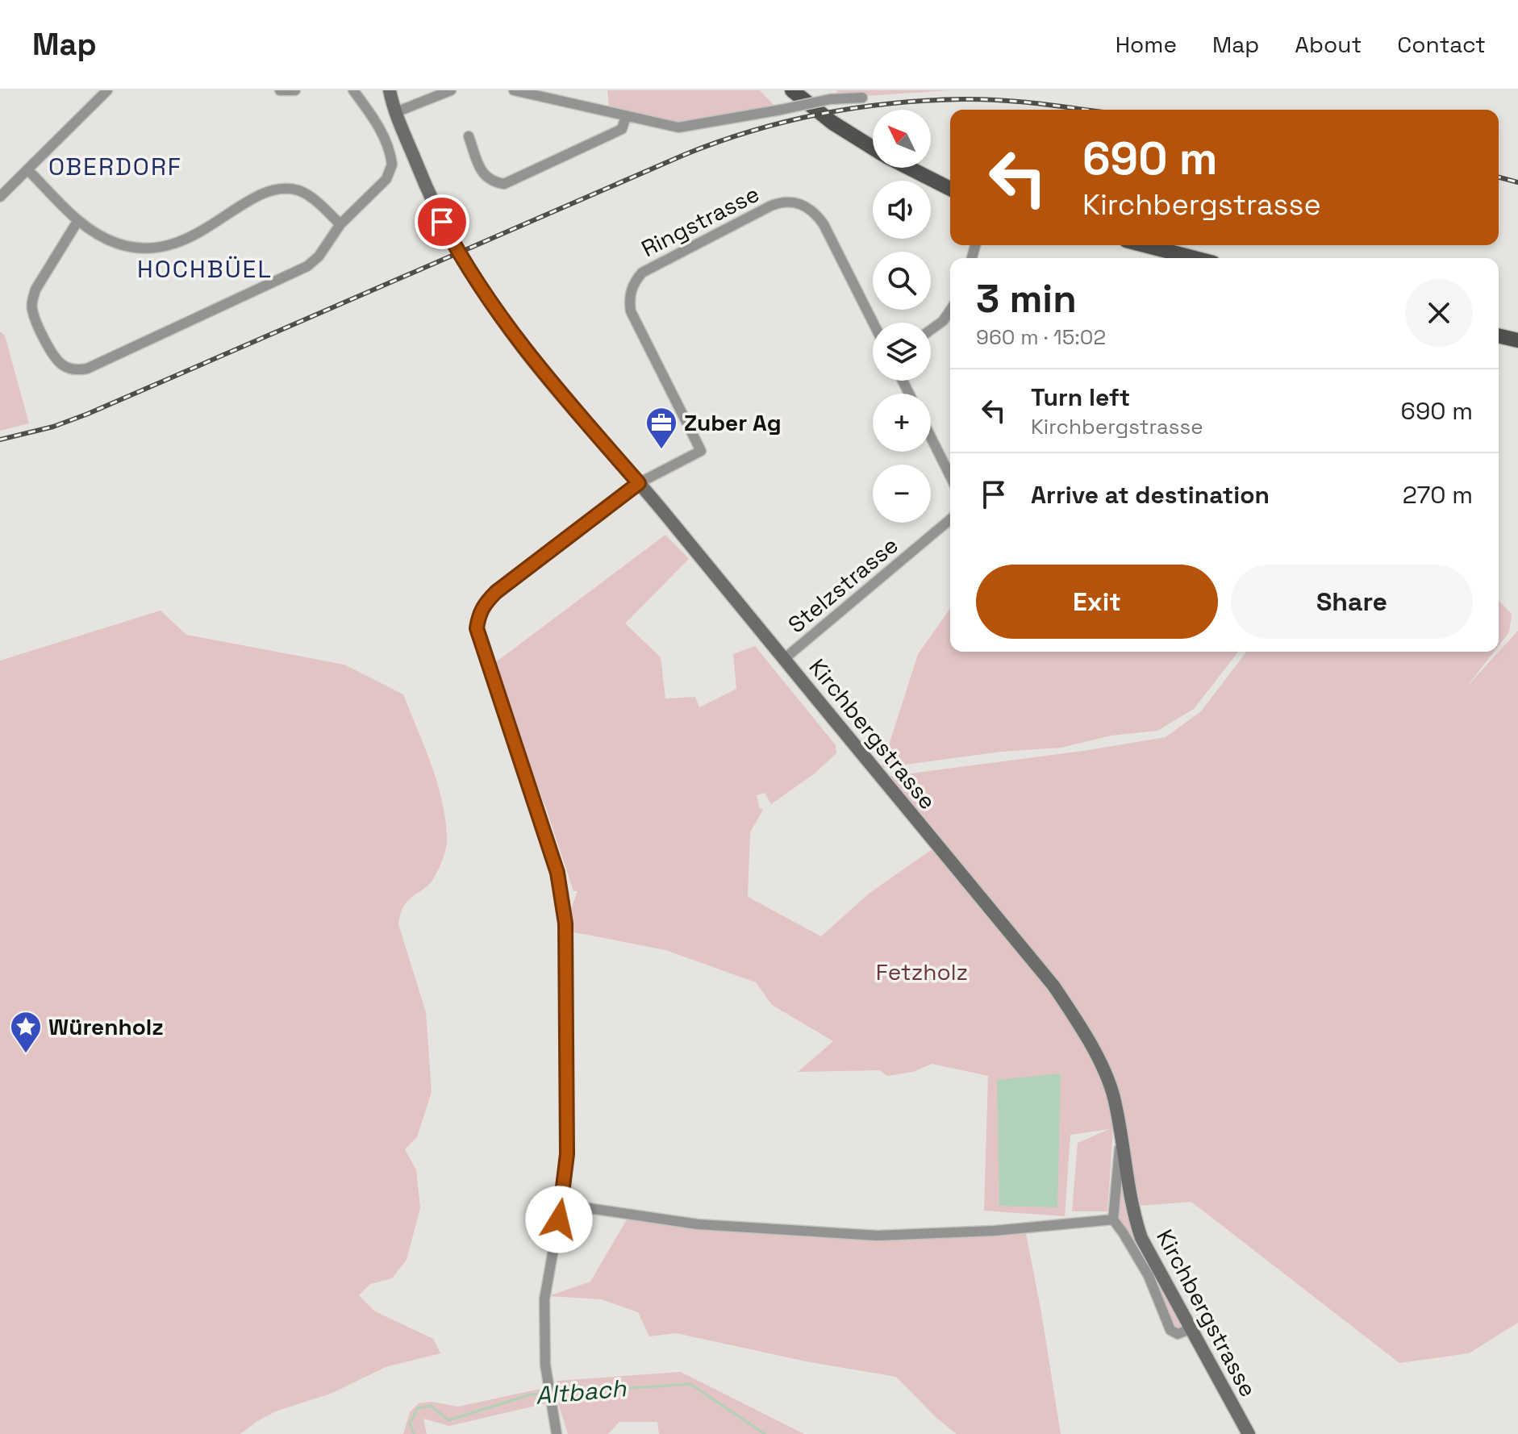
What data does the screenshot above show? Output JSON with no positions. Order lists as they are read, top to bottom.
{
  "streets": {
    "main road": ["Kirchbergstrasse"],
    "street": ["Ringstrasse", "Stelzstrasse"]
  },
  "crossings": [
    ["Ringstrasse", "Kirchbergstrasse"],
    ["Stelzstrasse", "Kirchbergstrasse"]
  ],
  "districts": ["OBERDORF", "HOCHBÜEL"],
  "water": ["Altbach"],
  "parks": ["Fetzholz"],
  "places": {
    "office": ["Zuber Ag"],
    "place": ["Würenholz"]
  },
  "north": "top left",
  "page": {
    "header": "Map",
    "nav": [
      "Home",
      "Map",
      "About",
      "Contact"
    ],
    "map_buttons": ["+", "−"],
    "turn": ["690 m", "Kirchbergstrasse"],
    "heading": ["3 min", "960 m · 15:02"],
    "list": [
      {
        "name": "Turn left",
        "note": "Kirchbergstrasse",
        "value": "690 m"
      },
      {
        "name": "Arrive at destination",
        "value": "270 m"
      }
    ],
    "buttons": ["Exit", "Share"]
  }
}
